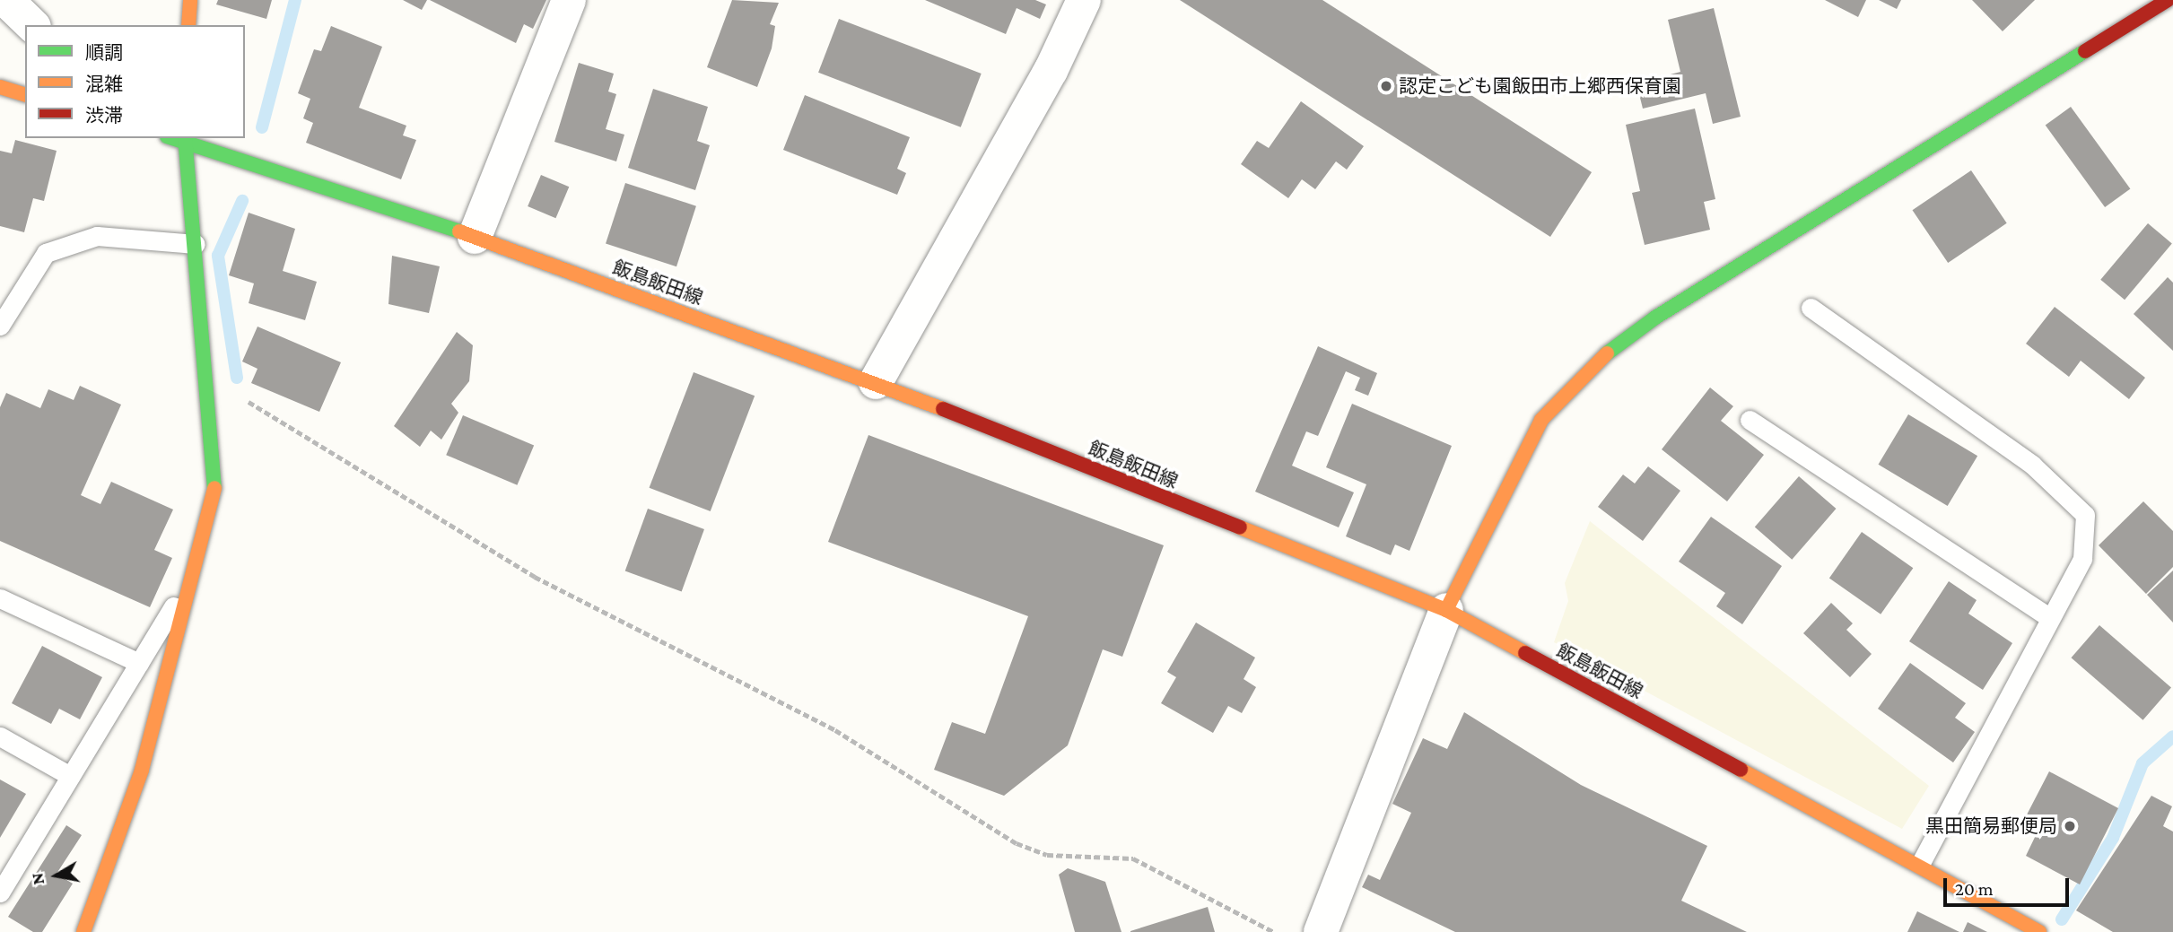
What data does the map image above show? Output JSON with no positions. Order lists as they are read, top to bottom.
{
  "streets": {
    "main road": ["飯島飯田線"]
  },
  "places": ["認定こども園飯田市上郷西保育園", "黒田簡易郵便局"],
  "legend": ["順調", "混雑", "渋滞"],
  "scale_bar": "20 m",
  "north": "left"
}
